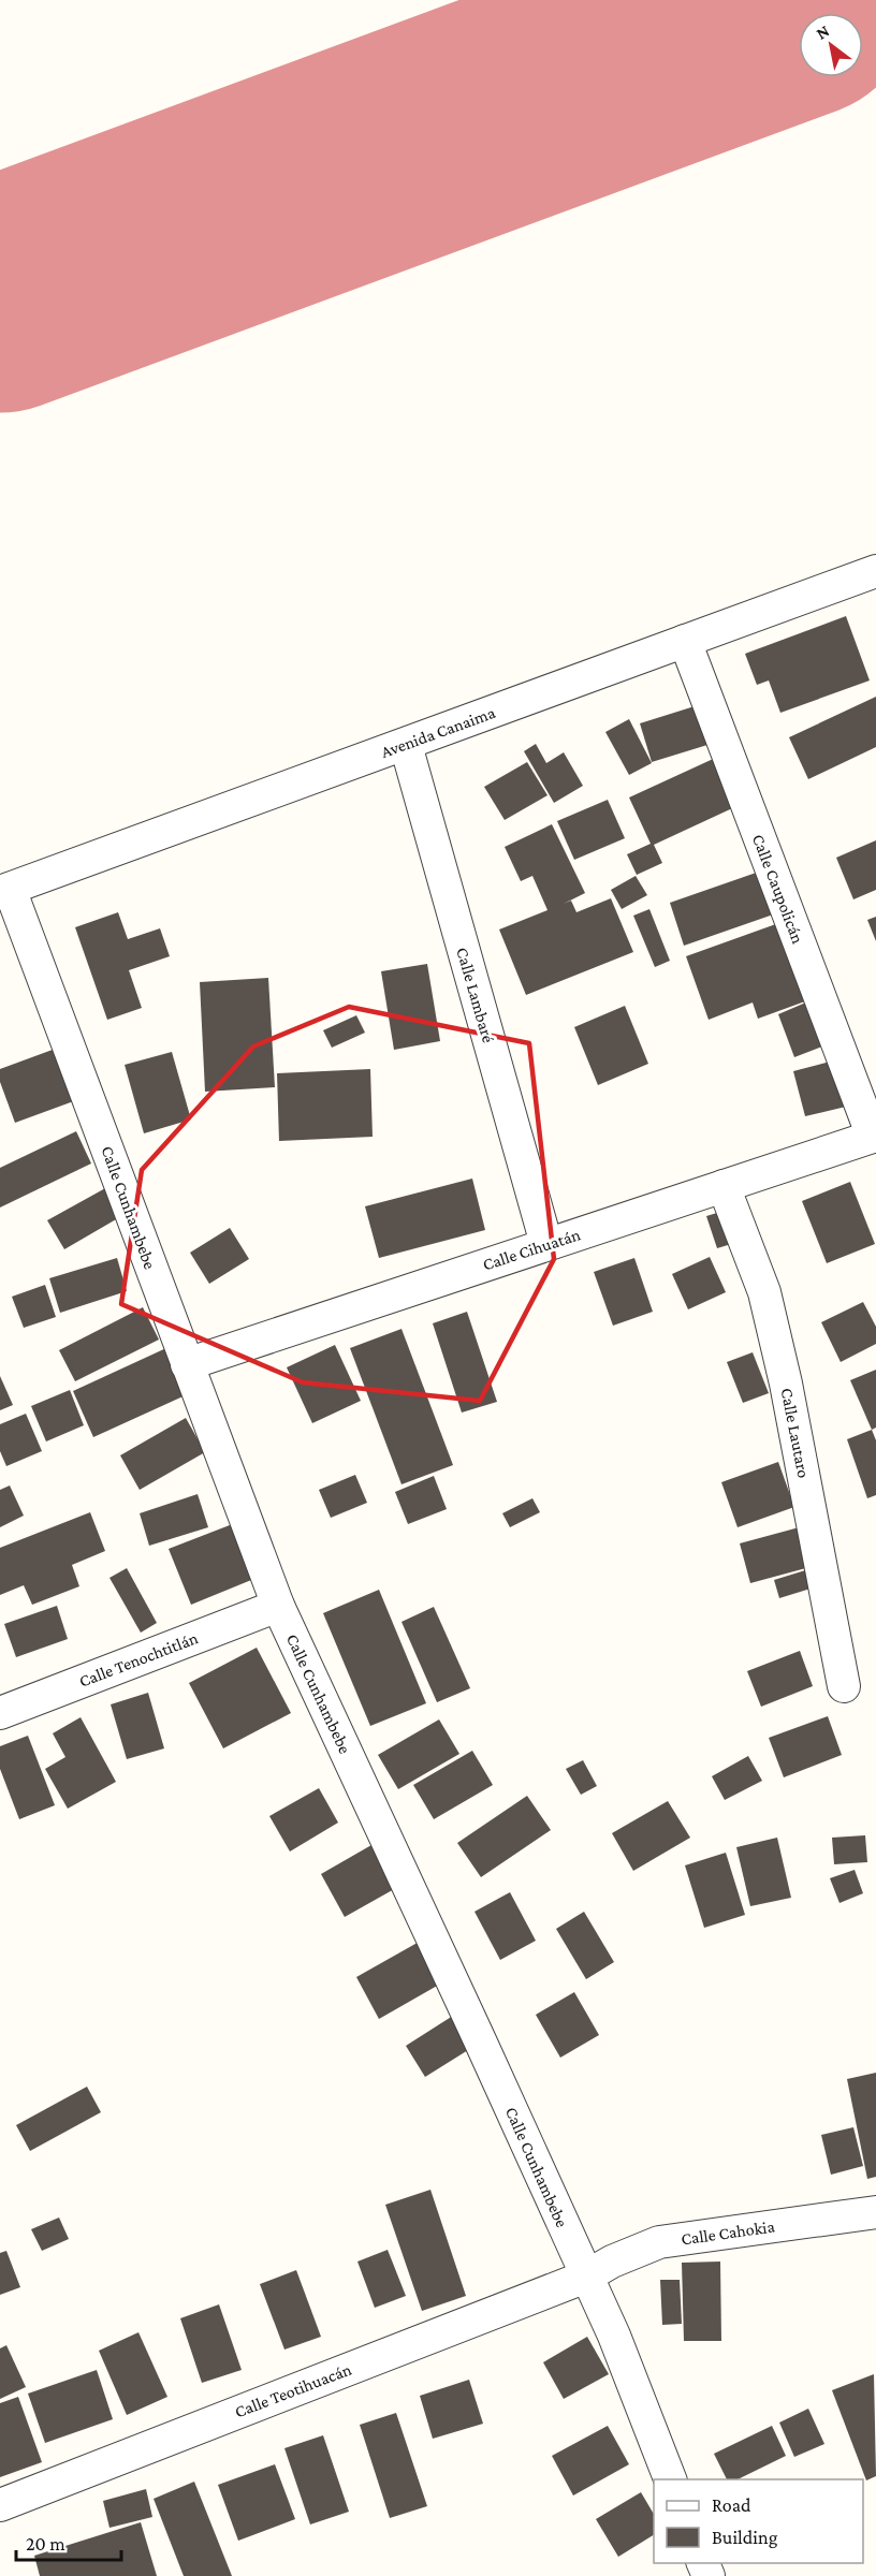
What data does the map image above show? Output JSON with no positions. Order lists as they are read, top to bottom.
{
  "streets": {
    "street": [
      "Avenida Canaima",
      "Calle Caupolicán",
      "Calle Lambaré",
      "Calle Cunhambebe",
      "Calle Cihuatán",
      "Calle Lautaro",
      "Calle Tenochtitlán",
      "Calle Cahokia",
      "Calle Teotihuacán"
    ]
  },
  "crossings": [
    ["Avenida Canaima", "Calle Caupolicán"],
    ["Avenida Canaima", "Calle Lambaré"],
    ["Avenida Canaima", "Calle Cunhambebe"],
    ["Calle Caupolicán", "Calle Cihuatán"],
    ["Calle Lambaré", "Calle Cihuatán"],
    ["Calle Cunhambebe", "Calle Cihuatán"],
    ["Calle Cunhambebe", "Calle Tenochtitlán"],
    ["Calle Cunhambebe", "Calle Cahokia"],
    ["Calle Cunhambebe", "Calle Teotihuacán"],
    ["Calle Cihuatán", "Calle Lautaro"],
    ["Calle Cahokia", "Calle Teotihuacán"]
  ],
  "legend": ["Road", "Building"],
  "scale_bar": "20 m",
  "north": "top left"
}
